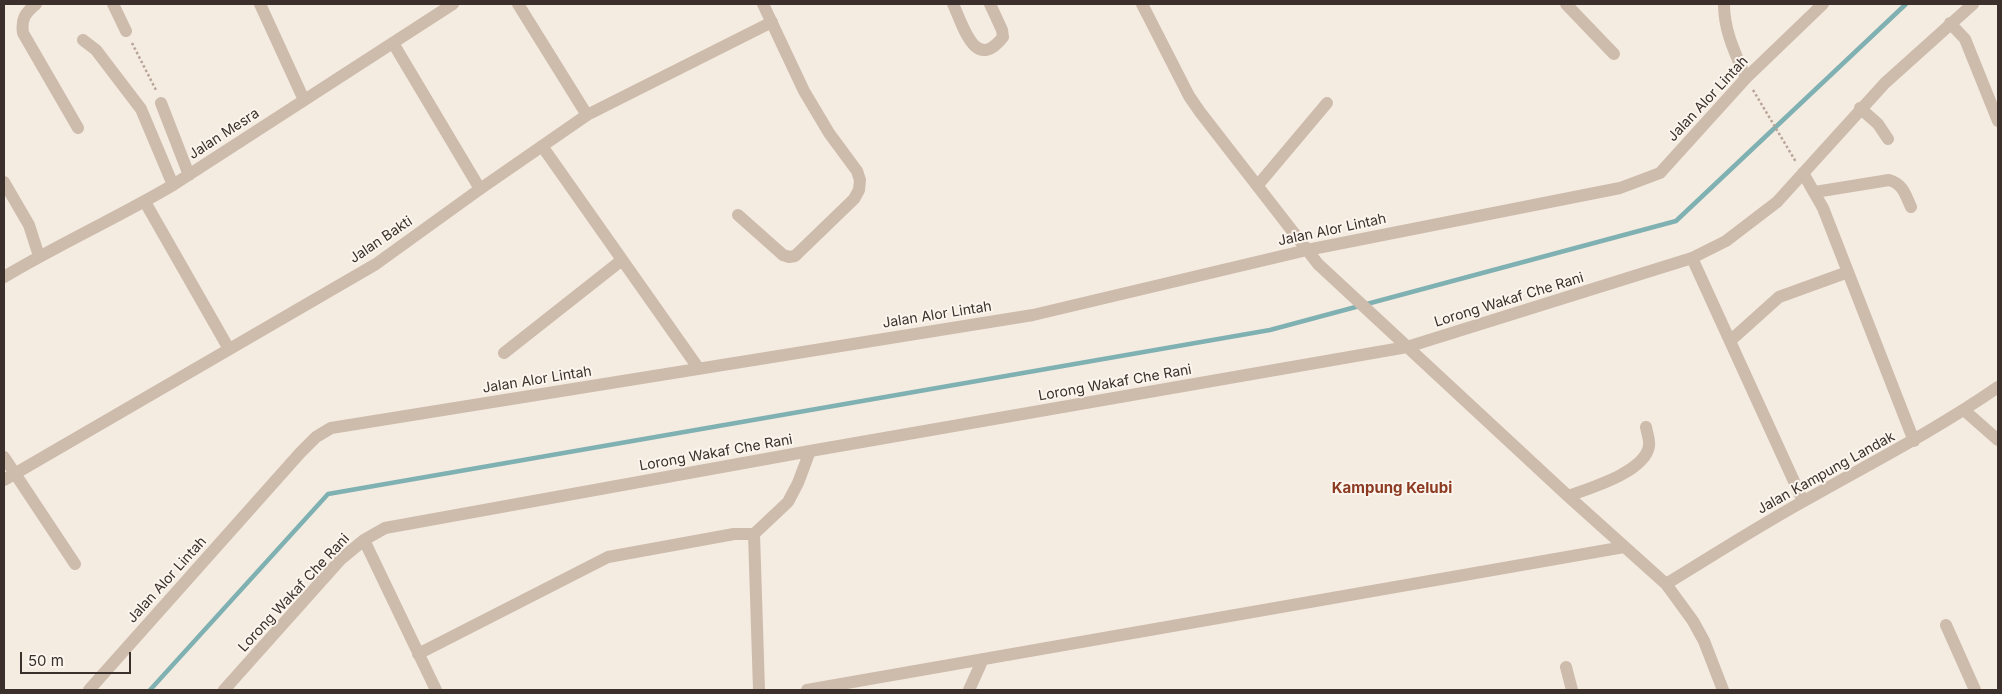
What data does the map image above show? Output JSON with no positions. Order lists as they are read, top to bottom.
{
  "streets": {
    "street": [
      "Jalan Alor Lintah",
      "Jalan Mesra",
      "Jalan Bakti",
      "Lorong Wakaf Che Rani",
      "Jalan Kampung Landak"
    ]
  },
  "districts": ["Kampung Kelubi"],
  "scale_bar": "50 m"
}
